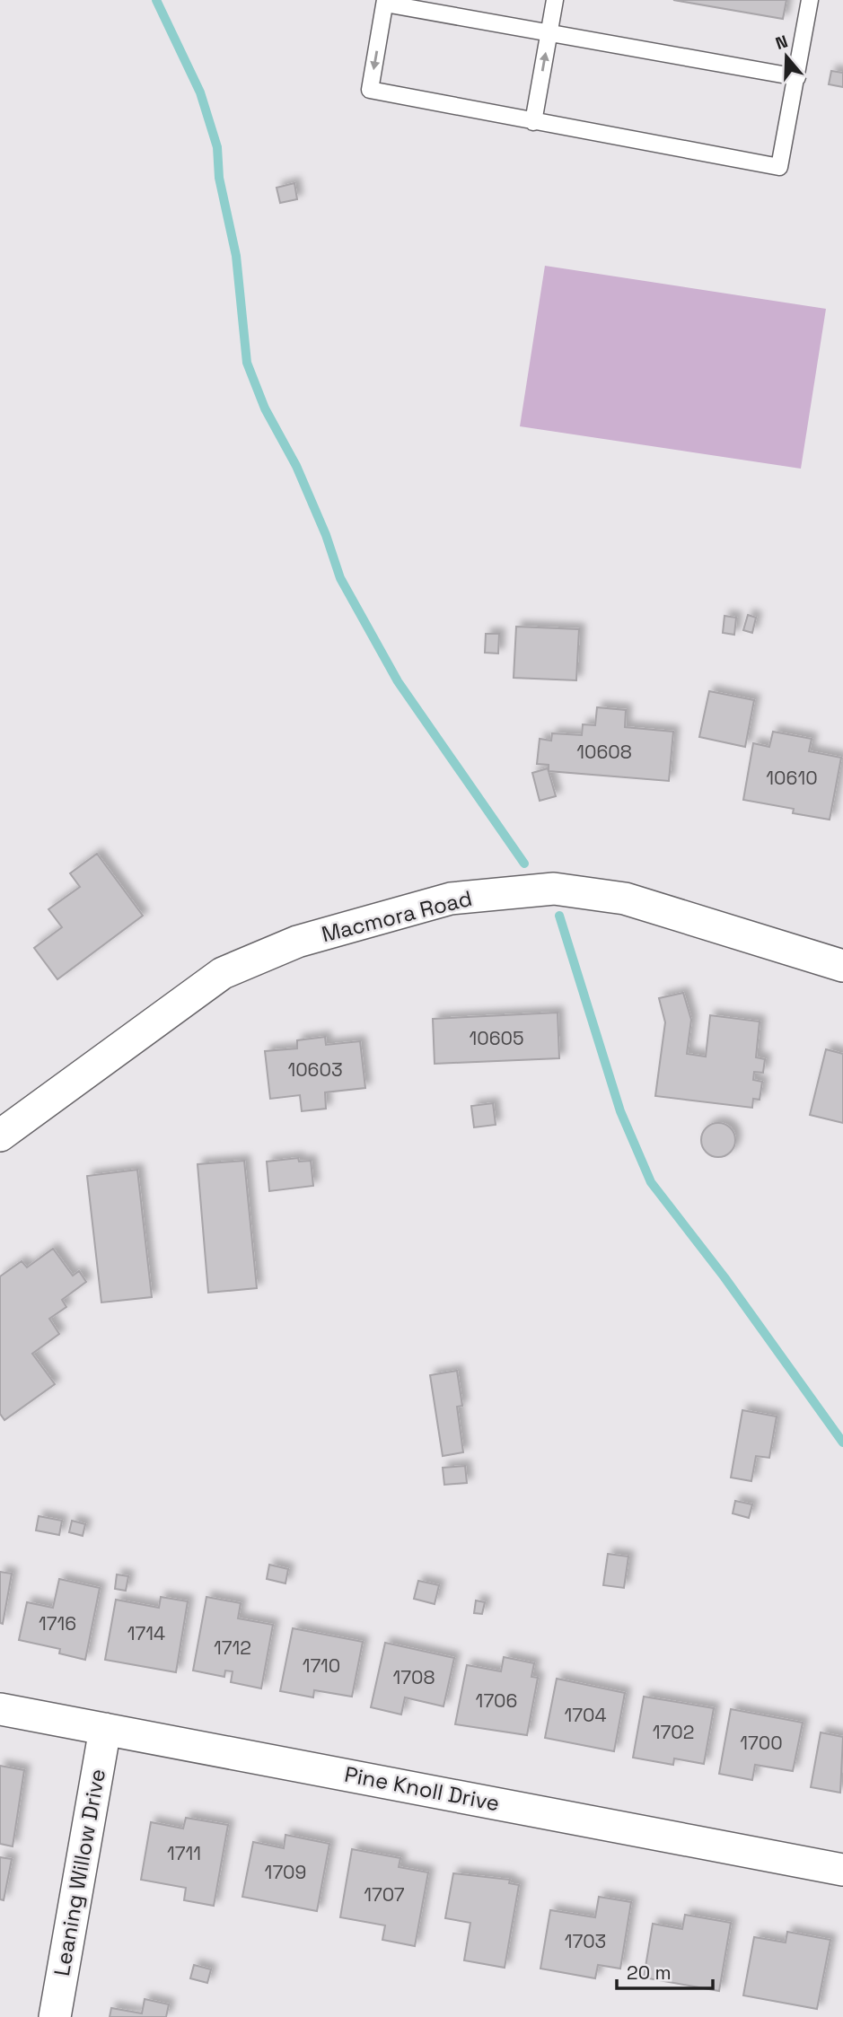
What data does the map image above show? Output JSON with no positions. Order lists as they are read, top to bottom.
{
  "streets": {
    "street": ["Macmora Road", "Pine Knoll Drive", "Leaning Willow Drive"]
  },
  "crossings": [
    ["Pine Knoll Drive", "Leaning Willow Drive"]
  ],
  "house_numbers": [
    "10608",
    "10610",
    "10605",
    "10603",
    "1716",
    "1714",
    "1712",
    "1710",
    "1708",
    "1706",
    "1704",
    "1702",
    "1700",
    "1711",
    "1709",
    "1707",
    "1703"
  ],
  "scale_bar": "20 m",
  "north": "top"
}
